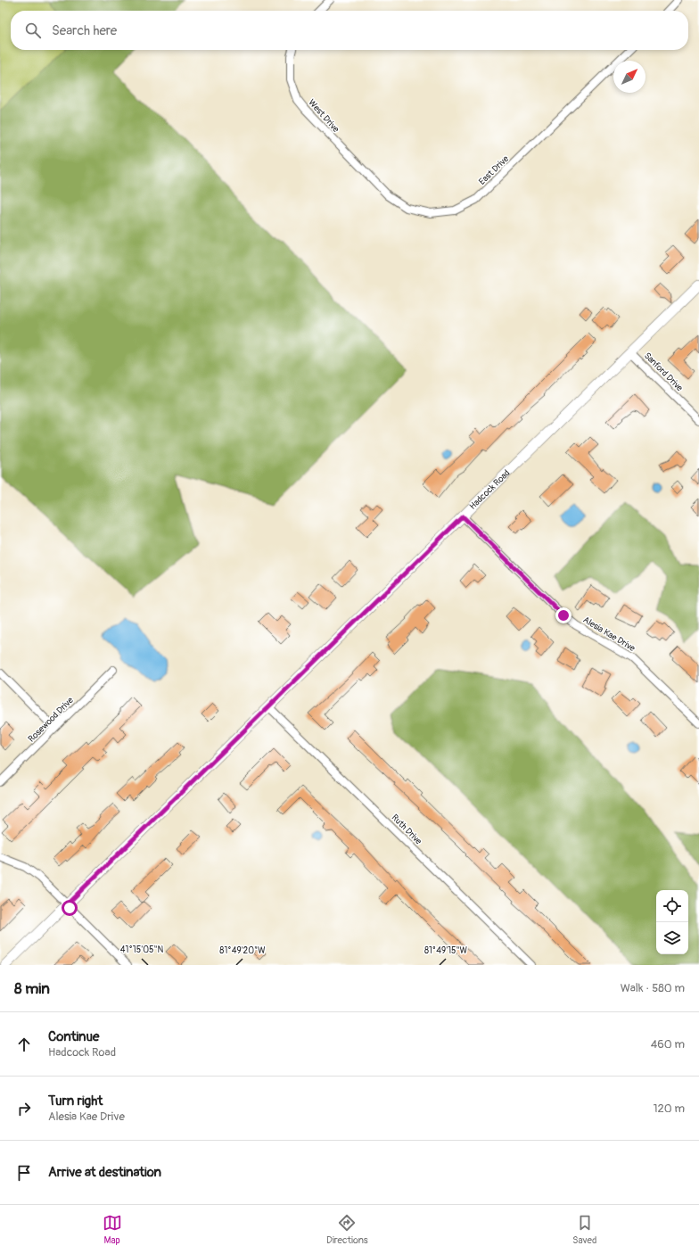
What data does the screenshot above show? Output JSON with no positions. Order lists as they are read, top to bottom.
{
  "streets": {
    "street": [
      "West Drive",
      "East Drive",
      "Sanford Drive",
      "Hadcock Road",
      "Alesia Kae Drive",
      "Rosewood Drive",
      "Ruth Drive"
    ]
  },
  "crossings": [
    ["West Drive", "East Drive"],
    ["Sanford Drive", "Hadcock Road"],
    ["Hadcock Road", "Alesia Kae Drive"],
    ["Hadcock Road", "Ruth Drive"]
  ],
  "north": "top right",
  "page": {
    "search": "Search here",
    "heading": ["8 min", "Walk · 580 m"],
    "list": [
      ["Continue", "Hadcock Road", "460 m"],
      ["Turn right", "Alesia Kae Drive", "120 m"],
      "Arrive at destination"
    ],
    "nav": ["Map", "Directions", "Saved"]
  },
  "coordinates": ["41°15'05\"N", "81°49'20\"W", "81°49'15\"W"]
}
